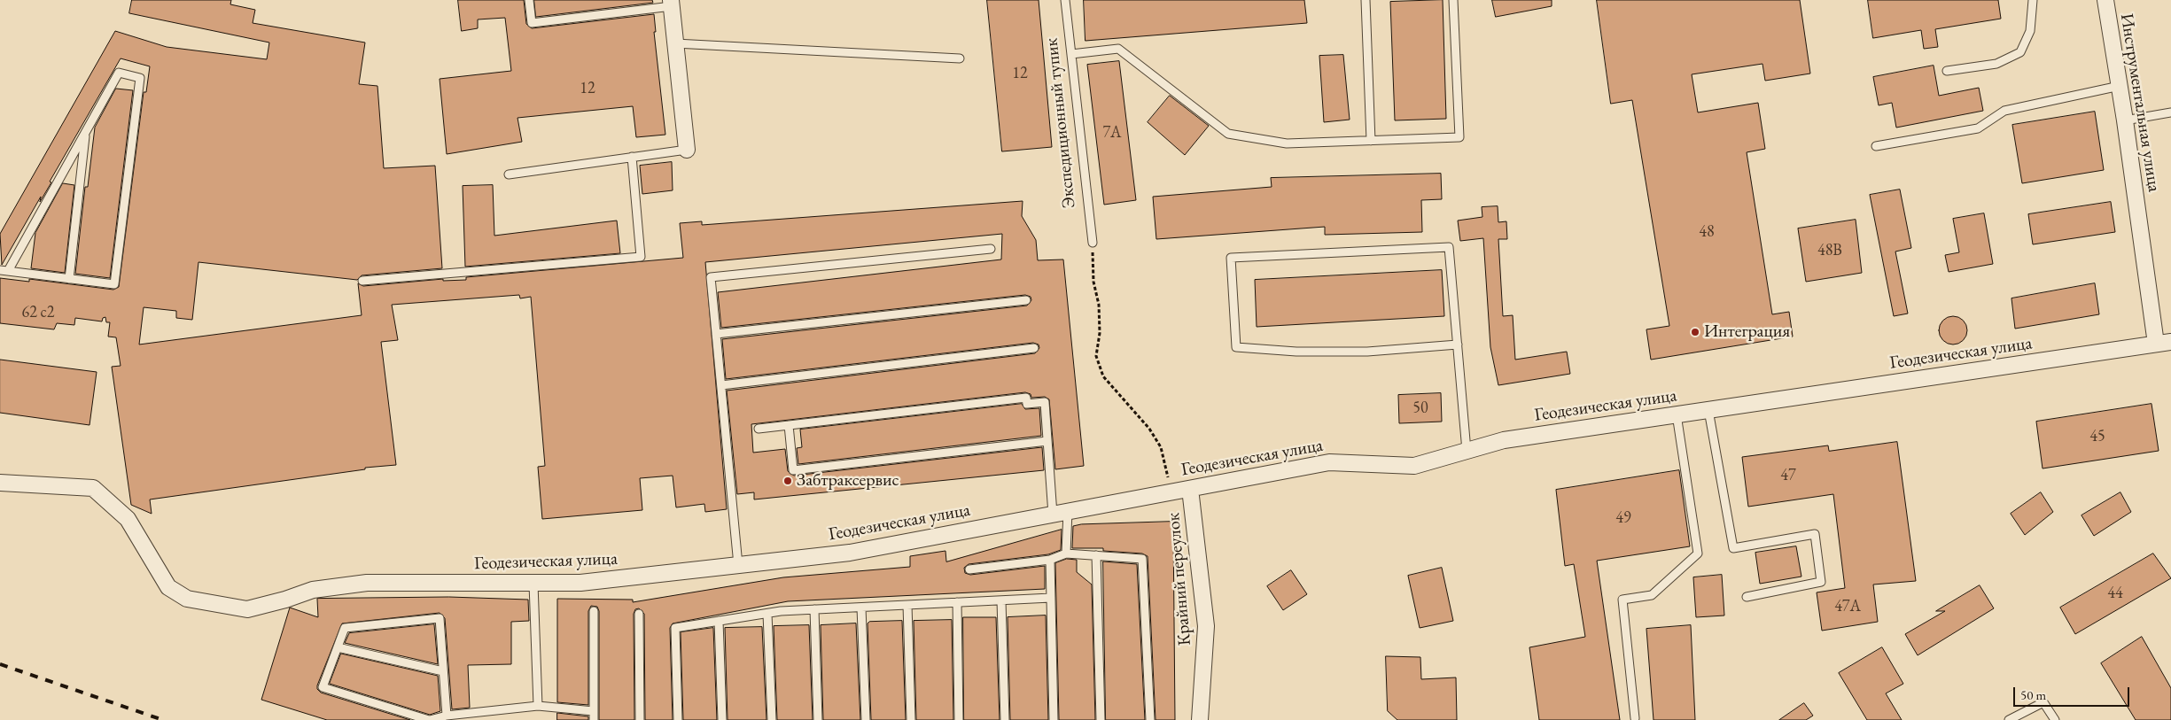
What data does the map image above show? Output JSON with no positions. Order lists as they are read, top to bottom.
{
  "streets": {
    "street": ["Инструментальная улица", "Геодезическая улица", "Крайний переулок"],
    "lane": ["Экспедиционный тупик"]
  },
  "crossings": [
    ["Инструментальная улица", "Геодезическая улица"],
    ["Геодезическая улица", "Крайний переулок"]
  ],
  "places": ["Интеграция", "Забтраксервис"],
  "house_numbers": [
    "12",
    "12",
    "7А",
    "48",
    "48В",
    "62 с2",
    "50",
    "45",
    "47",
    "49",
    "44",
    "47А"
  ],
  "scale_bar": "50 m"
}
